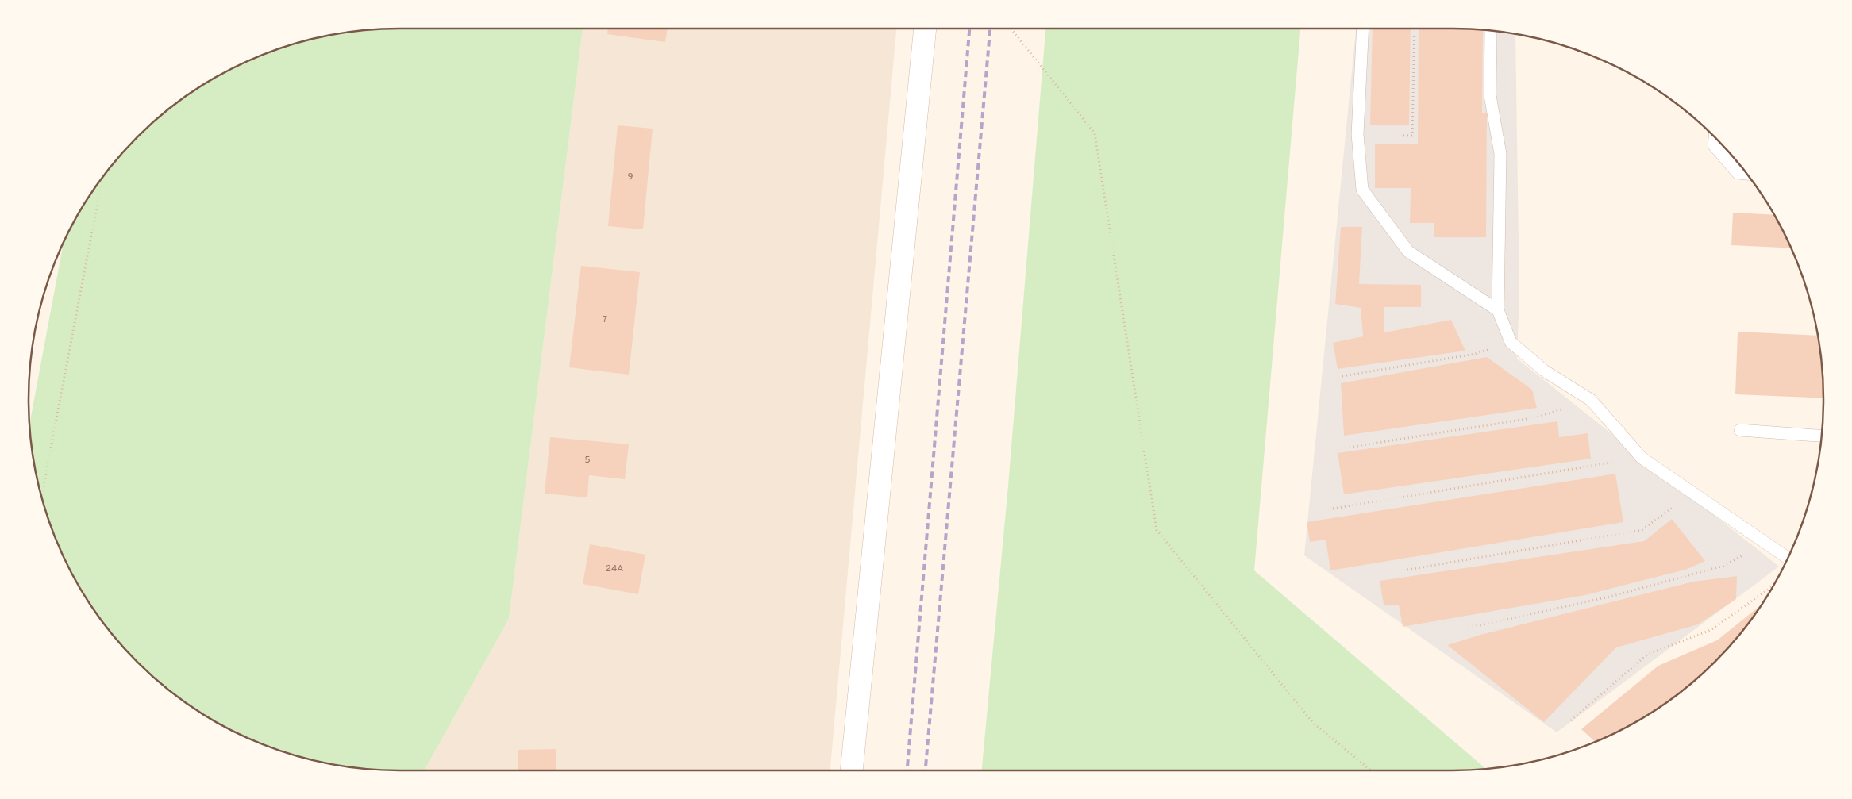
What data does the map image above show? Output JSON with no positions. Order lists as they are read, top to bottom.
{
  "house_numbers": [
    "9",
    "7",
    "5",
    "24А"
  ]
}
